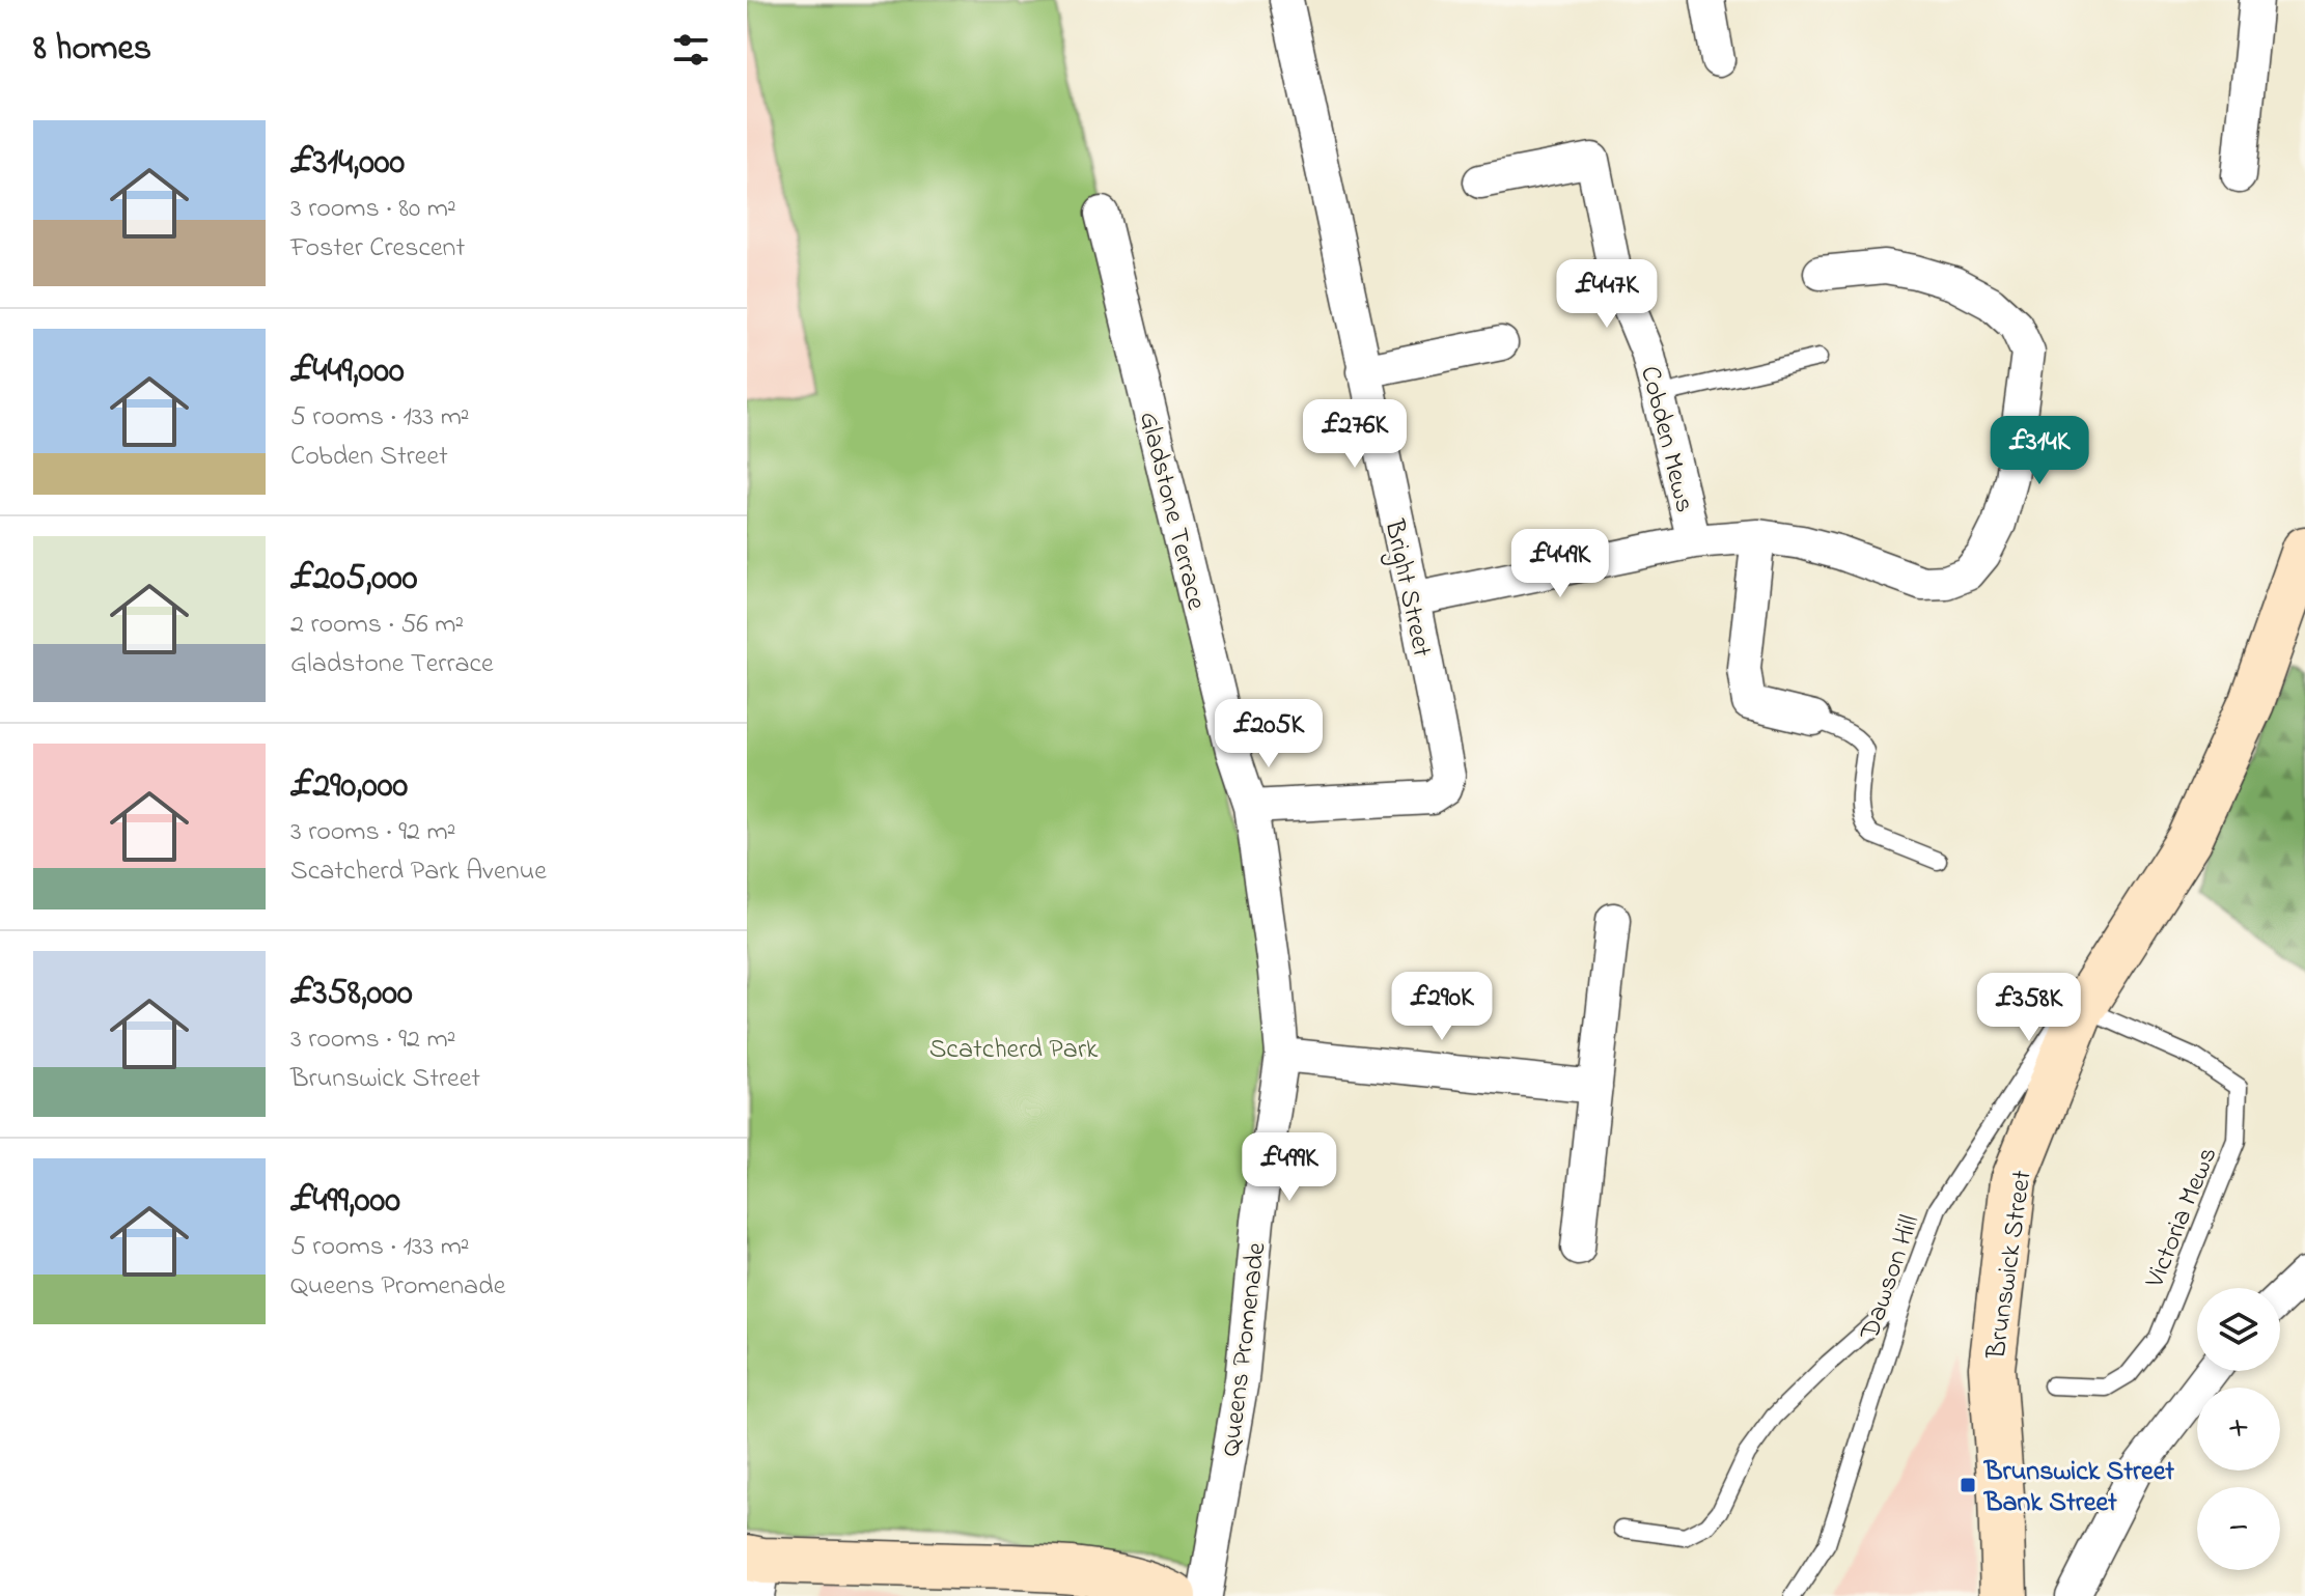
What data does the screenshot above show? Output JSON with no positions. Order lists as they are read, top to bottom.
{
  "streets": {
    "main road": ["Brunswick Street"],
    "street": [
      "Cobden Mews",
      "Gladstone Terrace",
      "Bright Street",
      "Queens Promenade"
    ],
    "lane": ["Victoria Mews", "Dawson Hill"]
  },
  "crossings": [
    ["Gladstone Terrace", "Bright Street"],
    ["Gladstone Terrace", "Queens Promenade"],
    ["Bright Street", "Queens Promenade"],
    ["Victoria Mews", "Brunswick Street"],
    ["Victoria Mews", "Dawson Hill"],
    ["Brunswick Street", "Dawson Hill"]
  ],
  "parks": ["Scatcherd Park"],
  "places": {
    "transit": ["Brunswick Street Bank Street"]
  },
  "page": {
    "heading": "8 homes",
    "list": [
      {
        "name": "£314,000",
        "note": "3 rooms · 80 m² · Foster Crescent"
      },
      {
        "name": "£449,000",
        "note": "5 rooms · 133 m² · Cobden Street"
      },
      {
        "name": "£205,000",
        "note": "2 rooms · 56 m² · Gladstone Terrace"
      },
      {
        "name": "£290,000",
        "note": "3 rooms · 92 m² · Scatcherd Park Avenue"
      },
      {
        "name": "£358,000",
        "note": "3 rooms · 92 m² · Brunswick Street"
      },
      {
        "name": "£499,000",
        "note": "5 rooms · 133 m² · Queens Promenade"
      }
    ],
    "price": [
      "£447K",
      "£276K",
      "£314K",
      "£449K",
      "£205K",
      "£290K",
      "£358K",
      "£499K"
    ],
    "map_buttons": ["+", "−"]
  }
}
